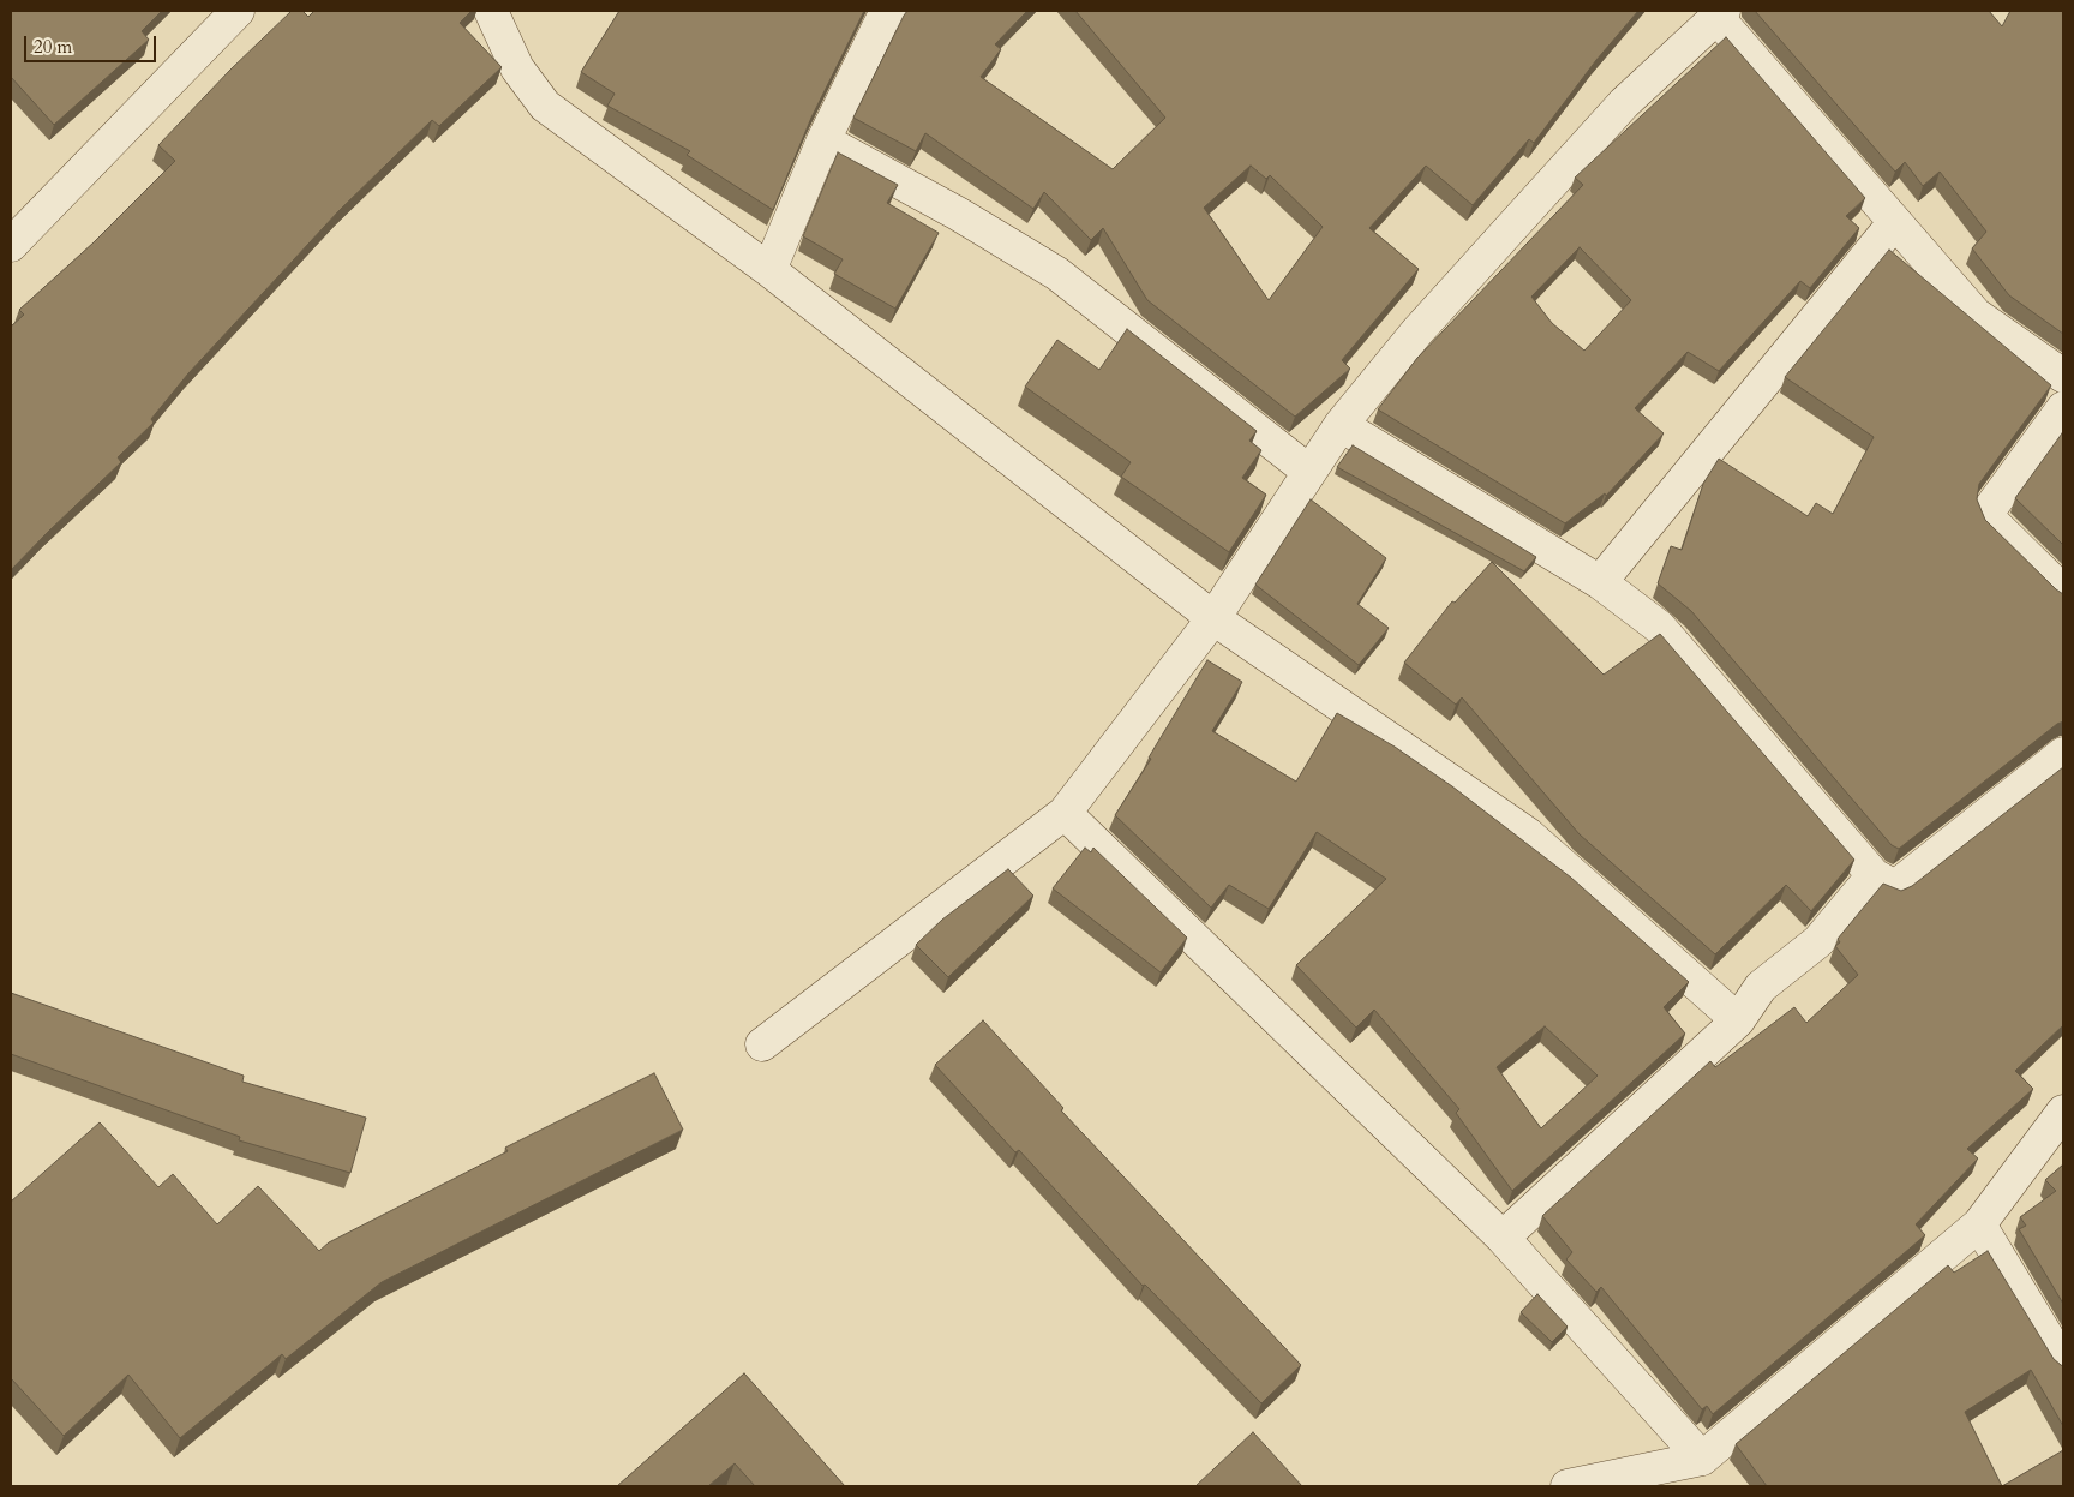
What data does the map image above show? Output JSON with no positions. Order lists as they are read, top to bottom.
{
  "scale_bar": "20 m"
}
